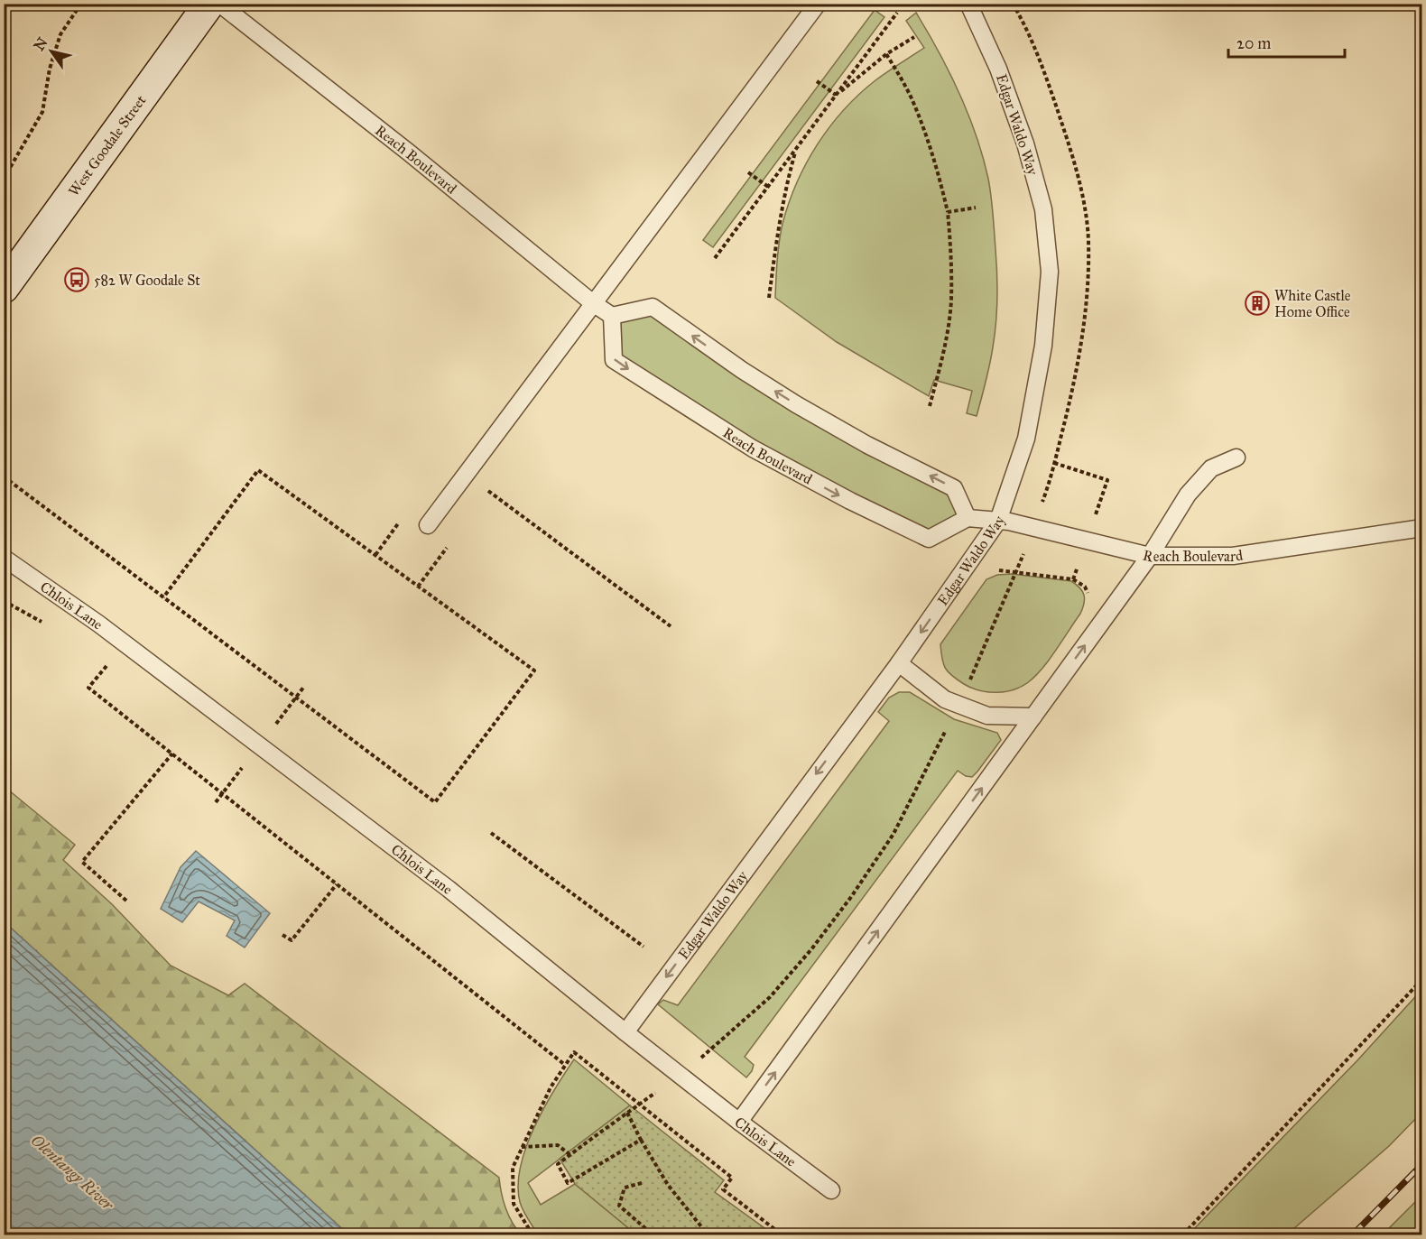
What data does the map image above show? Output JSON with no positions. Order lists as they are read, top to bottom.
{
  "streets": {
    "main road": ["West Goodale Street"],
    "lane": ["Edgar Waldo Way", "Reach Boulevard", "Chlois Lane"]
  },
  "crossings": [
    ["Edgar Waldo Way", "Reach Boulevard"],
    ["Edgar Waldo Way", "Chlois Lane"]
  ],
  "water": ["Olentangy River"],
  "places": {
    "bus stop": ["582 W Goodale St"],
    "building": ["White Castle Home Office"]
  },
  "scale_bar": "20 m",
  "north": "top left"
}
